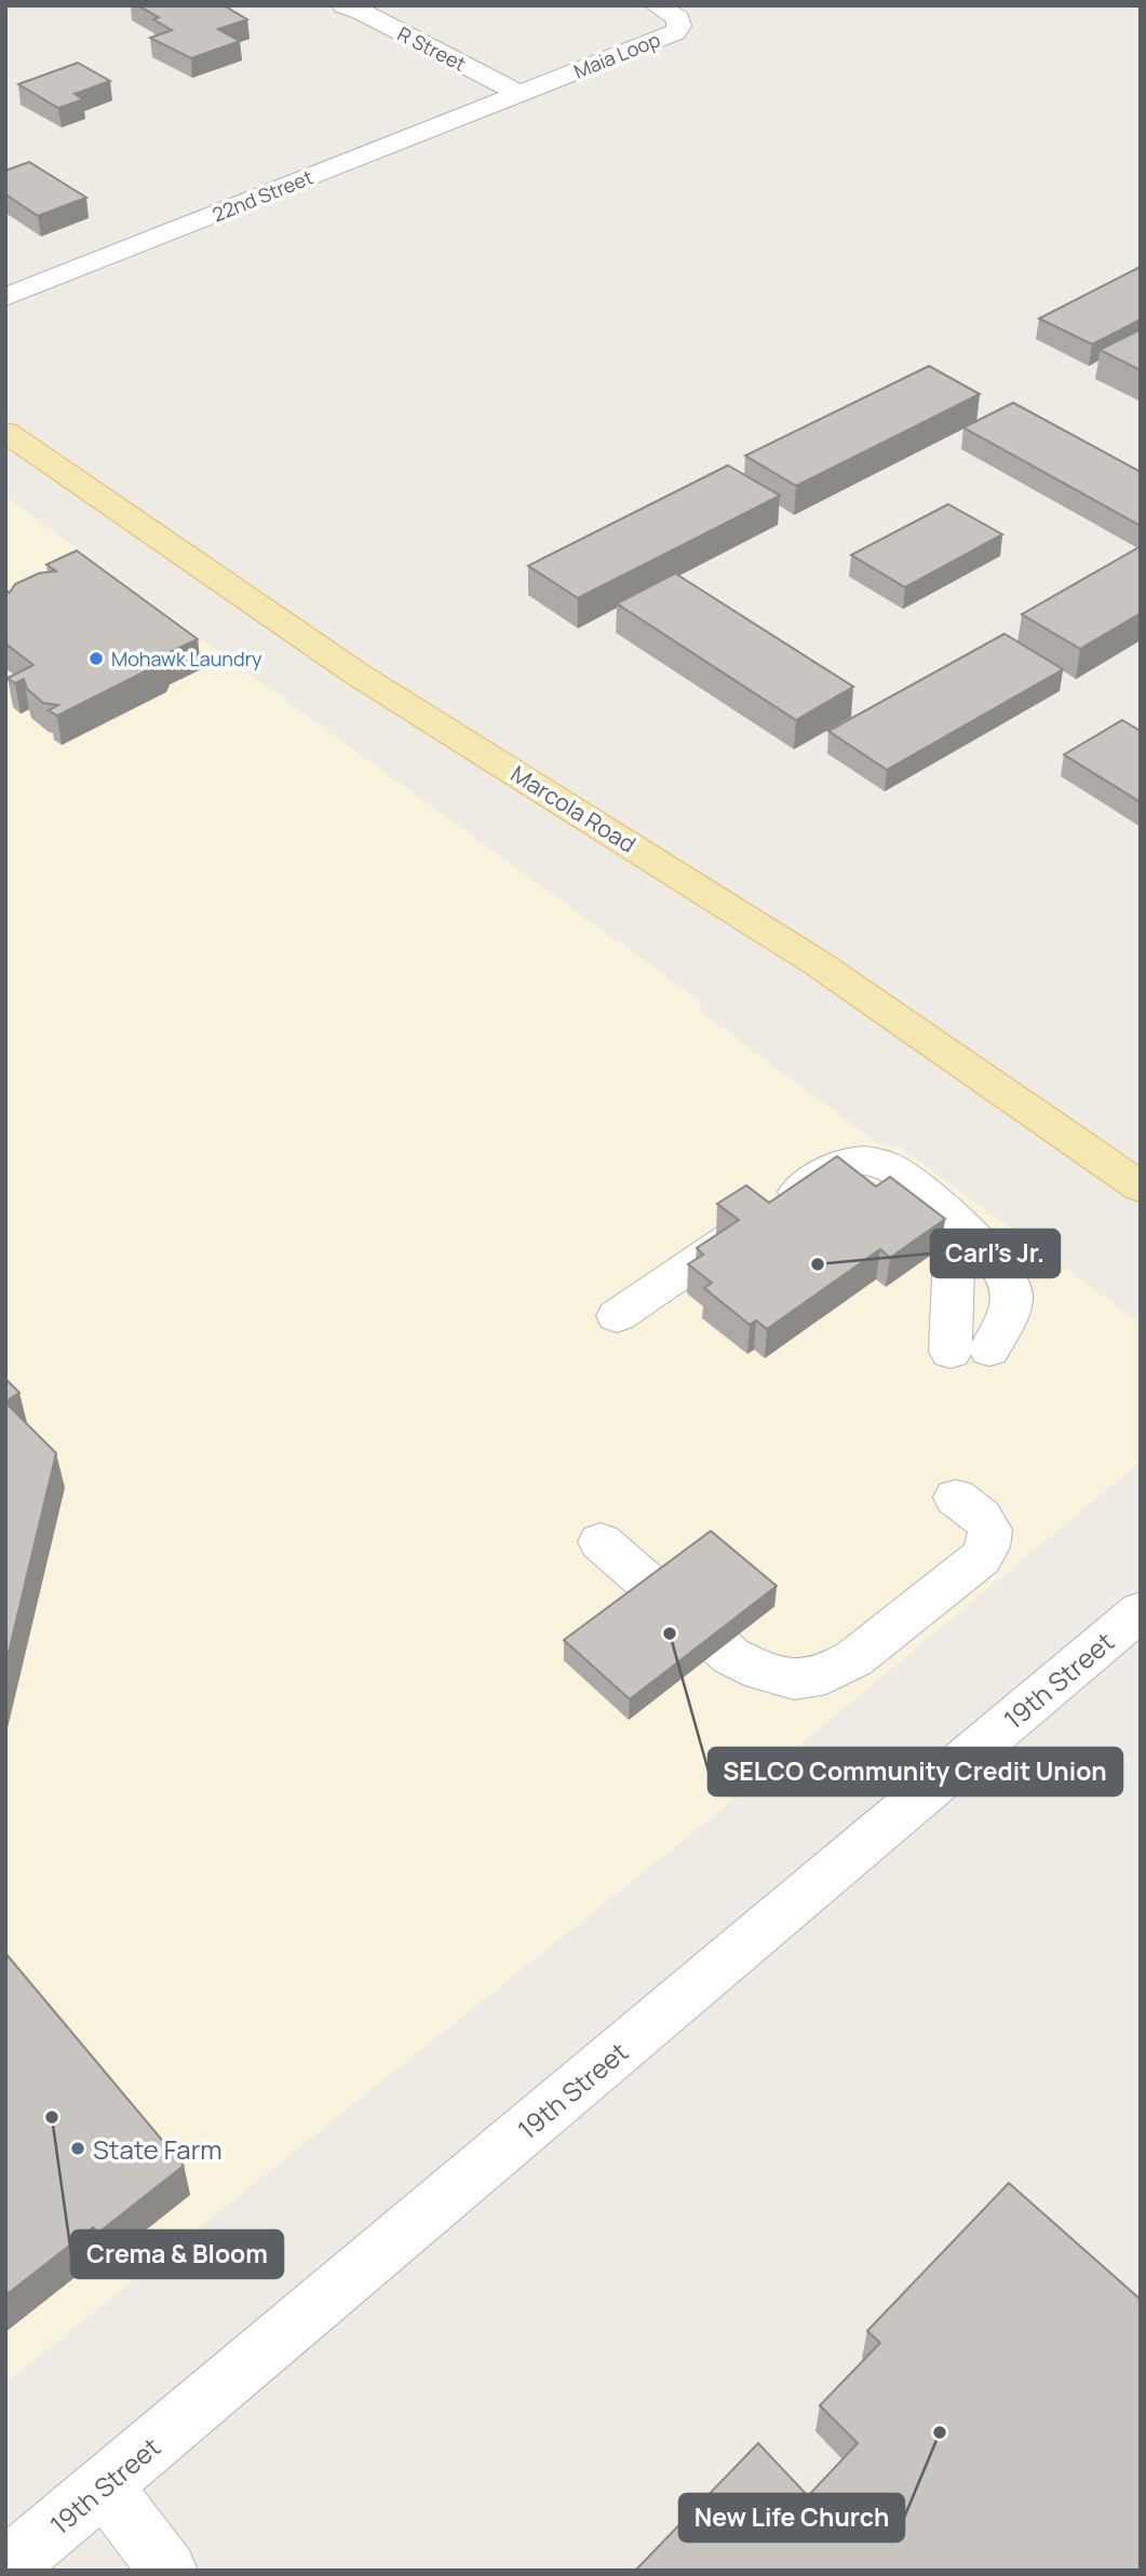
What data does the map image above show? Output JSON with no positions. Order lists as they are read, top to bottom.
{
  "streets": {
    "main road": ["Marcola Road"],
    "street": [
      "R Street",
      "Maia Loop",
      "22nd Street",
      "19th Street"
    ]
  },
  "crossings": [
    ["R Street", "Maia Loop"],
    ["R Street", "22nd Street"],
    ["Maia Loop", "22nd Street"]
  ],
  "places": [
    "Mohawk Laundry",
    "Carl's Jr.",
    "SELCO Community Credit Union",
    "Crema & Bloom",
    "State Farm",
    "New Life Church"
  ]
}
